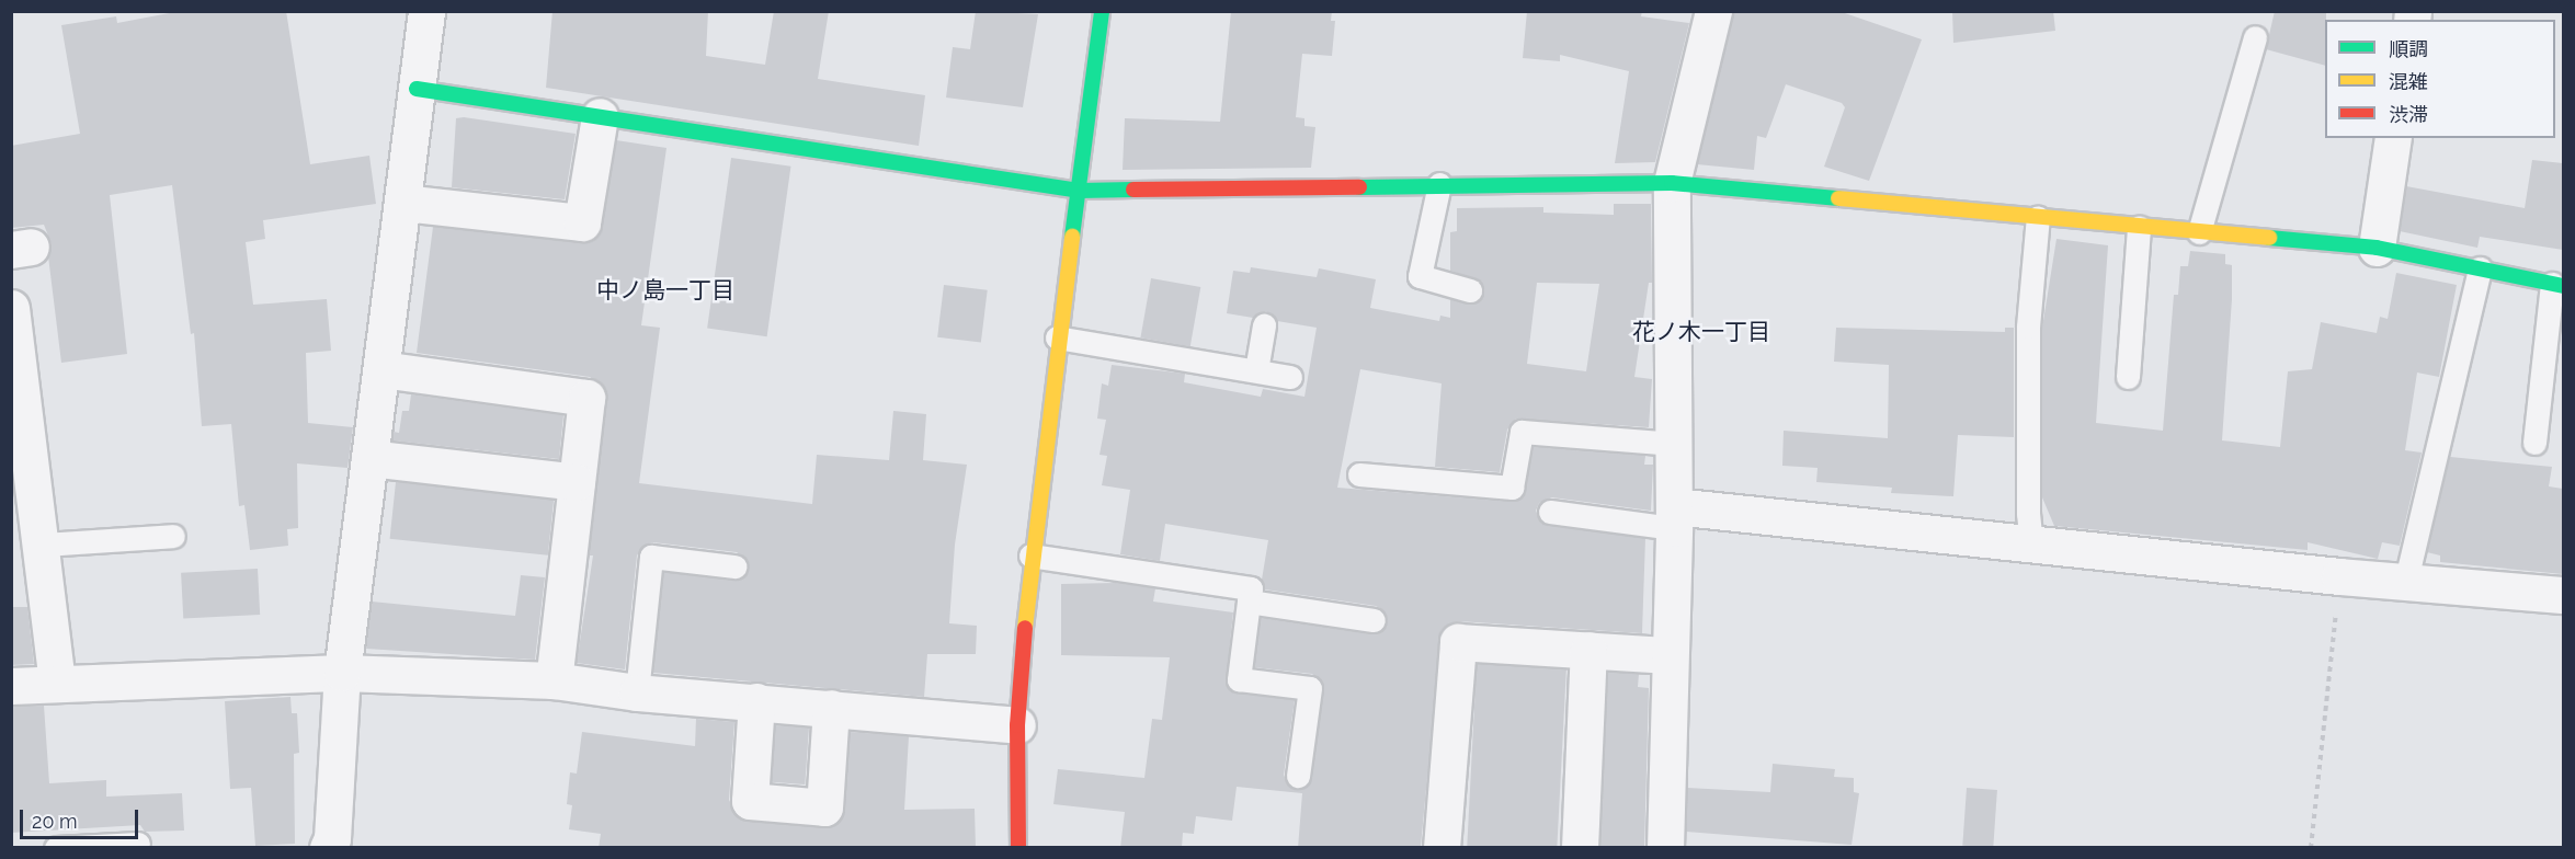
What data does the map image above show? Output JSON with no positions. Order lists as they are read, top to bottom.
{
  "districts": ["中ノ島一丁目", "花ノ木一丁目"],
  "legend": ["順調", "混雑", "渋滞"],
  "scale_bar": "20 m"
}
